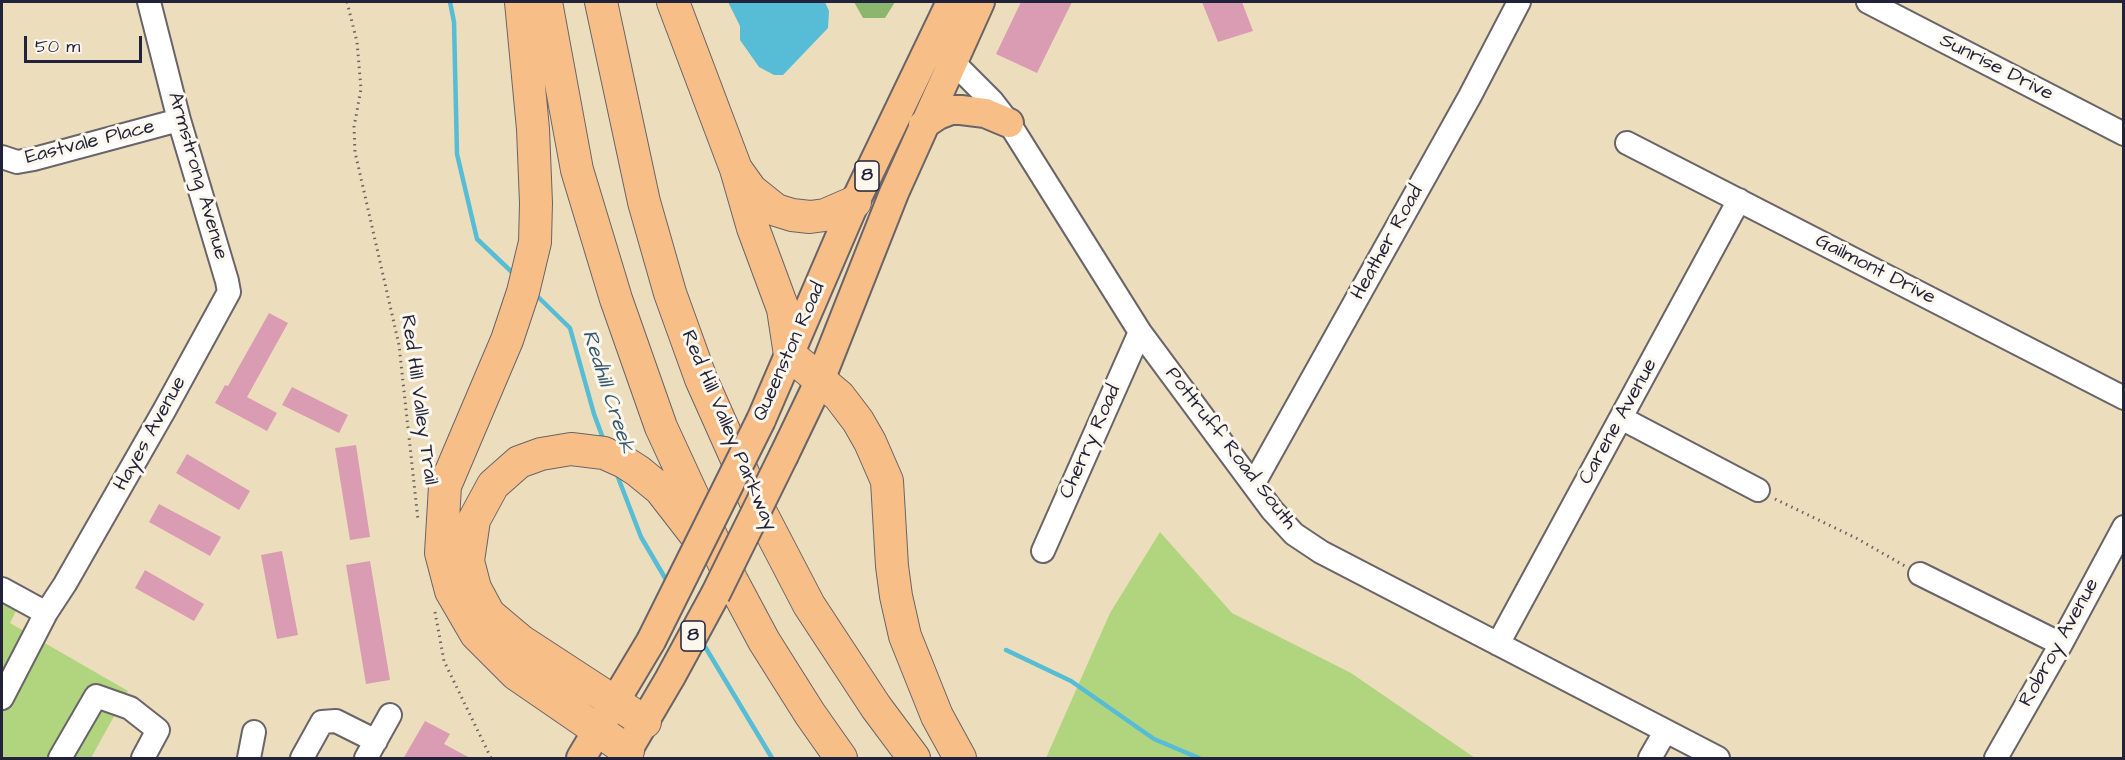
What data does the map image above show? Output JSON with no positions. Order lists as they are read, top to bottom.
{
  "streets": {
    "highway": ["Red Hill Valley Parkway"],
    "main road": ["8", "Queenston Road"],
    "street": [
      "Sunrise Drive",
      "Eastvale Place",
      "Armstrong Avenue",
      "Heather Road",
      "Gailmont Drive",
      "Carene Avenue",
      "Hayes Avenue",
      "Cherry Road",
      "Pottruff Road South",
      "Robroy Avenue"
    ],
    "path": ["Red Hill Valley Trail"]
  },
  "crossings": [
    ["Eastvale Place", "Armstrong Avenue"],
    ["Armstrong Avenue", "Hayes Avenue"],
    ["Heather Road", "Pottruff Road South"],
    ["Gailmont Drive", "Carene Avenue"],
    ["Queenston Road", "Pottruff Road South"],
    ["Carene Avenue", "Pottruff Road South"],
    ["Cherry Road", "Pottruff Road South"]
  ],
  "water": ["Redhill Creek"],
  "scale_bar": "50 m"
}
